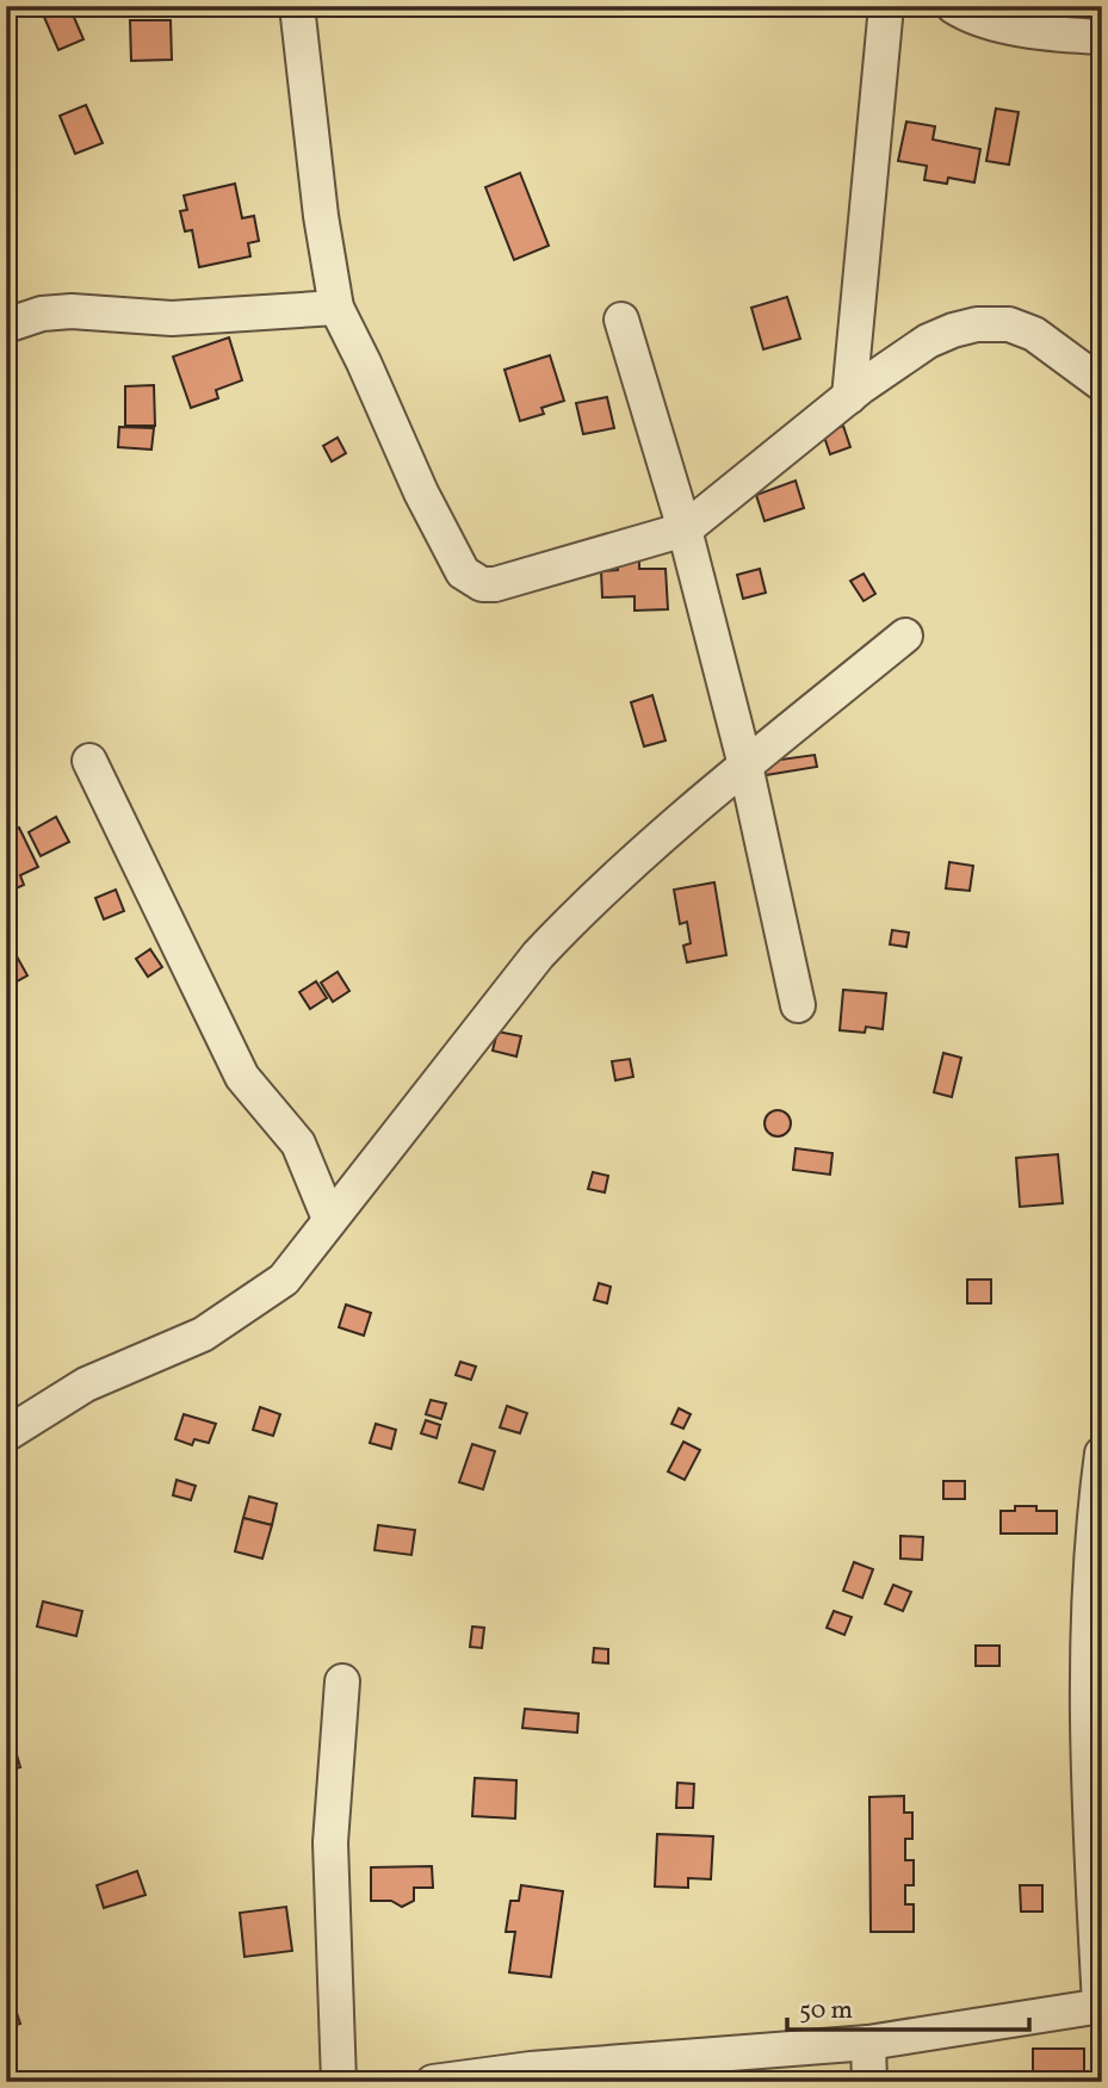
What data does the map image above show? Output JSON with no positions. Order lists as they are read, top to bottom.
{
  "scale_bar": "50 m"
}
